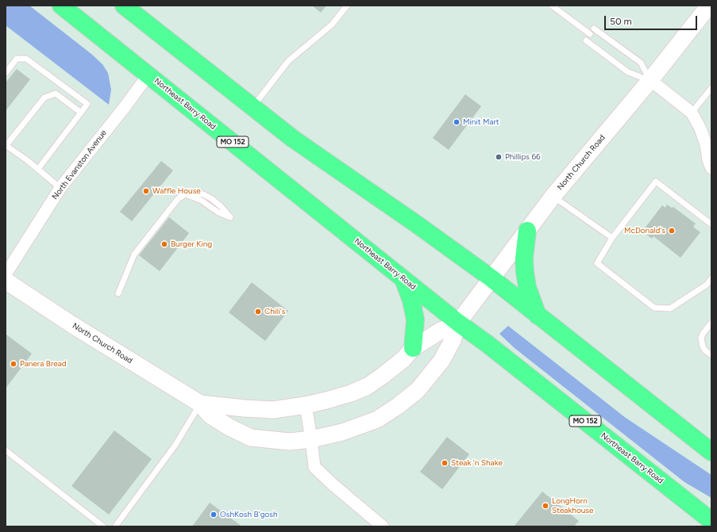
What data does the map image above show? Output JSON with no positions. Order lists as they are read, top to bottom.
{
  "streets": {
    "highway": ["Northeast Barry Road", "MO 152"],
    "main road": ["North Church Road"],
    "street": ["North Evanston Avenue"]
  },
  "crossings": [
    ["Northeast Barry Road", "North Church Road"],
    ["Northeast Barry Road", "North Evanston Avenue"]
  ],
  "places": [
    "Minit Mart",
    "Phillips 66",
    "Waffle House",
    "McDonald's",
    "Burger King",
    "Chili's",
    "Panera Bread",
    "Steak 'n Shake",
    "LongHorn Steakhouse",
    "OshKosh B'gosh"
  ],
  "scale_bar": "50 m"
}
